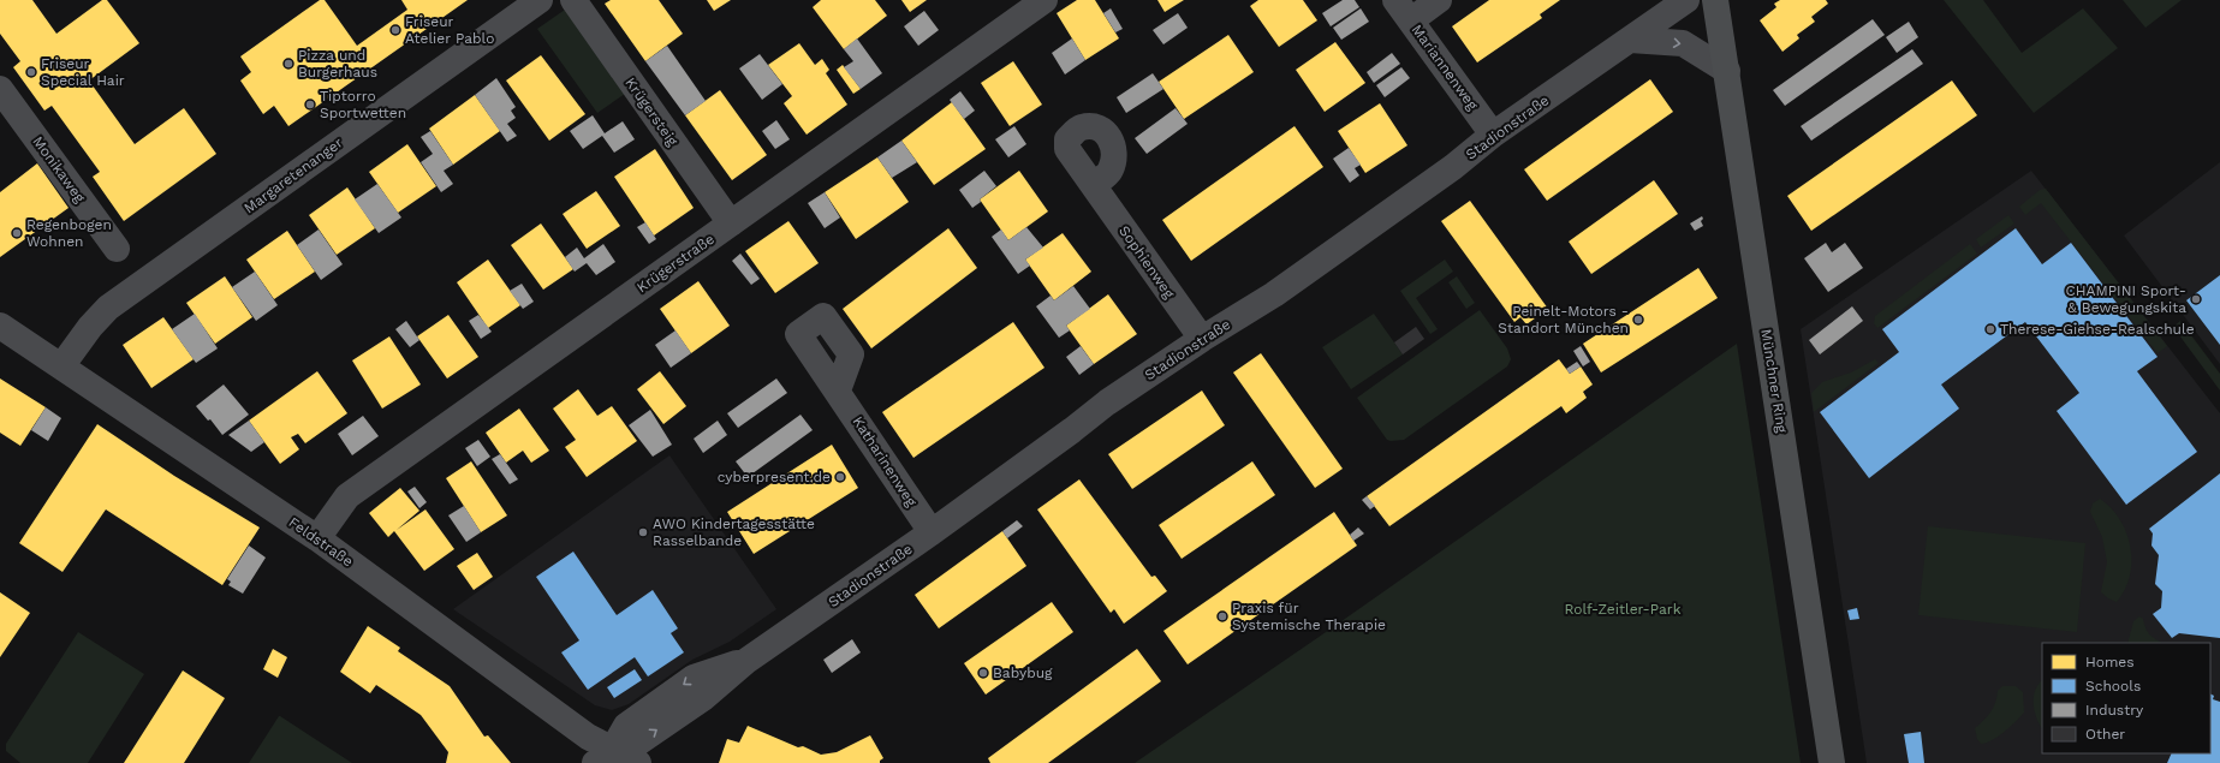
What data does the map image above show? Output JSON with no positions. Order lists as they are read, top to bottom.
{
  "streets": {
    "main road": ["Münchner Ring"],
    "street": [
      "Mariannenweg",
      "Krügersteig",
      "Stadionstraße",
      "Monikaweg",
      "Margaretenanger",
      "Sophienweg",
      "Krügerstraße",
      "Katharinenweg",
      "Feldstraße"
    ]
  },
  "crossings": [
    ["Mariannenweg", "Stadionstraße"],
    ["Krügersteig", "Krügerstraße"],
    ["Stadionstraße", "Sophienweg"],
    ["Stadionstraße", "Katharinenweg"],
    ["Stadionstraße", "Feldstraße"],
    ["Margaretenanger", "Feldstraße"],
    ["Krügerstraße", "Feldstraße"]
  ],
  "parks": ["Rolf-Zeitler-Park"],
  "places": [
    "Friseur Atelier Pablo",
    "Pizza und Burgerhaus",
    "Friseur Special Hair",
    "Tiptorro Sportwetten",
    "Regenbogen Wohnen",
    "CHAMPINI Sport- & Bewegungskita",
    "Peinelt-Motors - Standort München",
    "Therese-Giehse-Realschule",
    "cyberpresent.de",
    "AWO Kindertagesstätte Rasselbande",
    "Praxis für Systemische Therapie",
    "Babybug"
  ],
  "legend": [
    "Homes",
    "Schools",
    "Industry",
    "Other"
  ]
}
